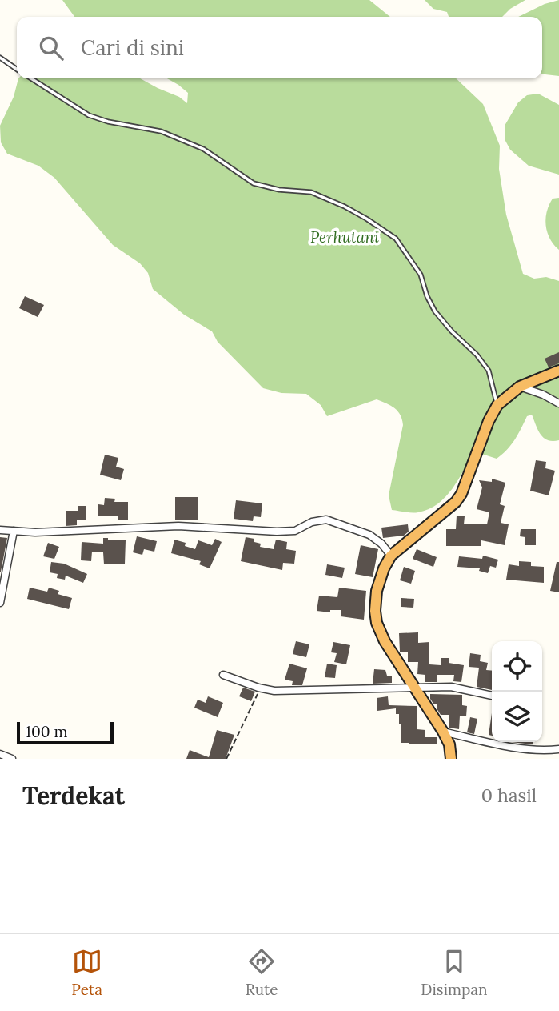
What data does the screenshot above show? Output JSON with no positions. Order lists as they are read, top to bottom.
{
  "parks": ["Perhutani"],
  "scale_bar": "100 m",
  "page": {
    "search": "Cari di sini",
    "scale": "100 m",
    "heading": ["Terdekat", "0 hasil"],
    "nav": ["Peta", "Rute", "Disimpan"]
  }
}
